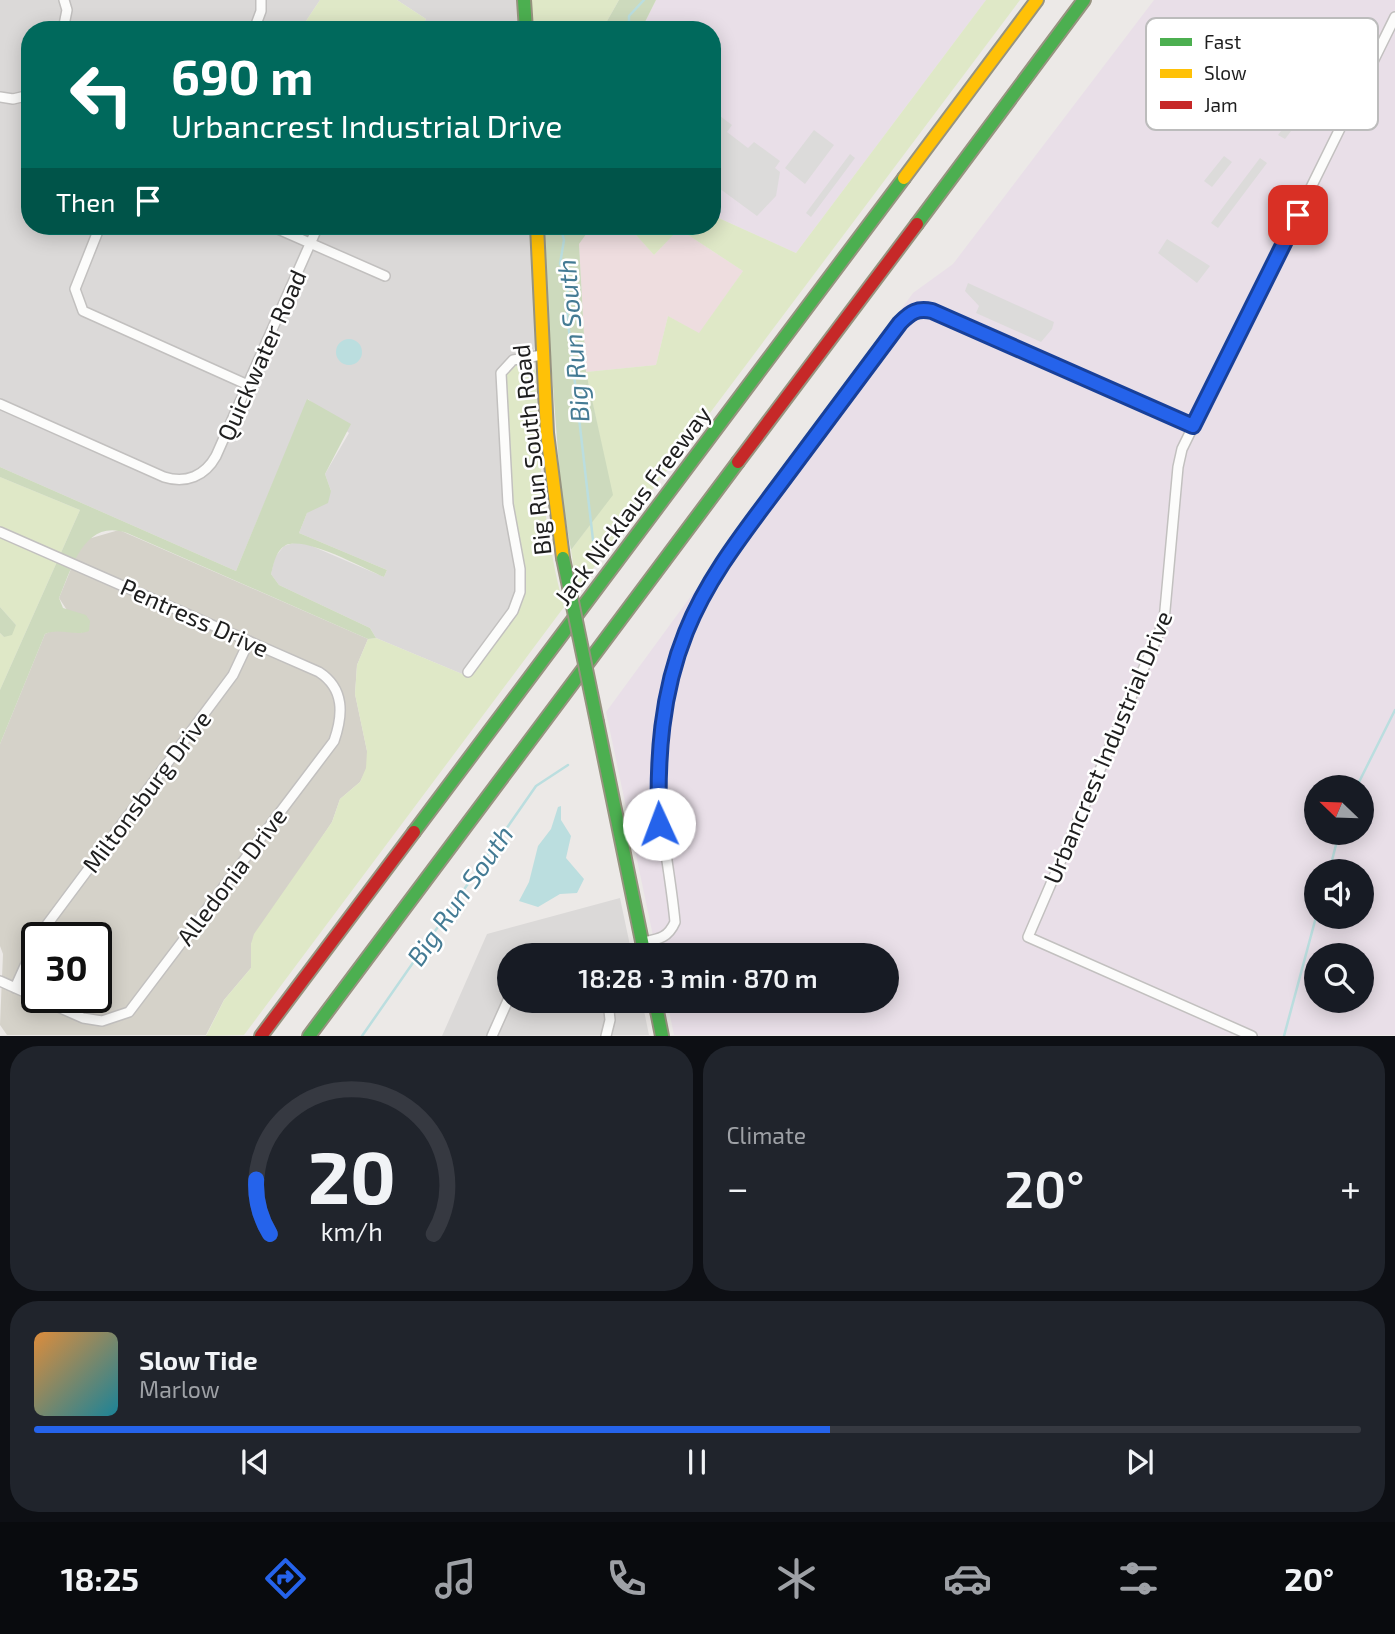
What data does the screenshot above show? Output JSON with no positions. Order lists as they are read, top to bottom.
{
  "streets": {
    "main road": ["Big Run South Road", "Jack Nicklaus Freeway"],
    "street": [
      "Quickwater Road",
      "Pentress Drive",
      "Urbancrest Industrial Drive",
      "Miltonsburg Drive",
      "Alledonia Drive"
    ]
  },
  "crossings": [
    ["Pentress Drive", "Miltonsburg Drive"],
    ["Pentress Drive", "Alledonia Drive"],
    ["Miltonsburg Drive", "Alledonia Drive"]
  ],
  "water": ["Big Run South"],
  "legend": ["Fast", "Slow", "Jam"],
  "north": "top left",
  "page": {
    "turn": ["690 m", "Urbancrest Industrial Drive"],
    "then": "Then",
    "limit": "30",
    "trip": "18:28 · 3 min · 870 m",
    "tile": "Climate",
    "heat": ["−", "20°", "+"],
    "song": ["Slow Tide", "Marlow"],
    "tabs": ["18:25", "20°"],
    "gauge": ["20", "km/h"]
  }
}
